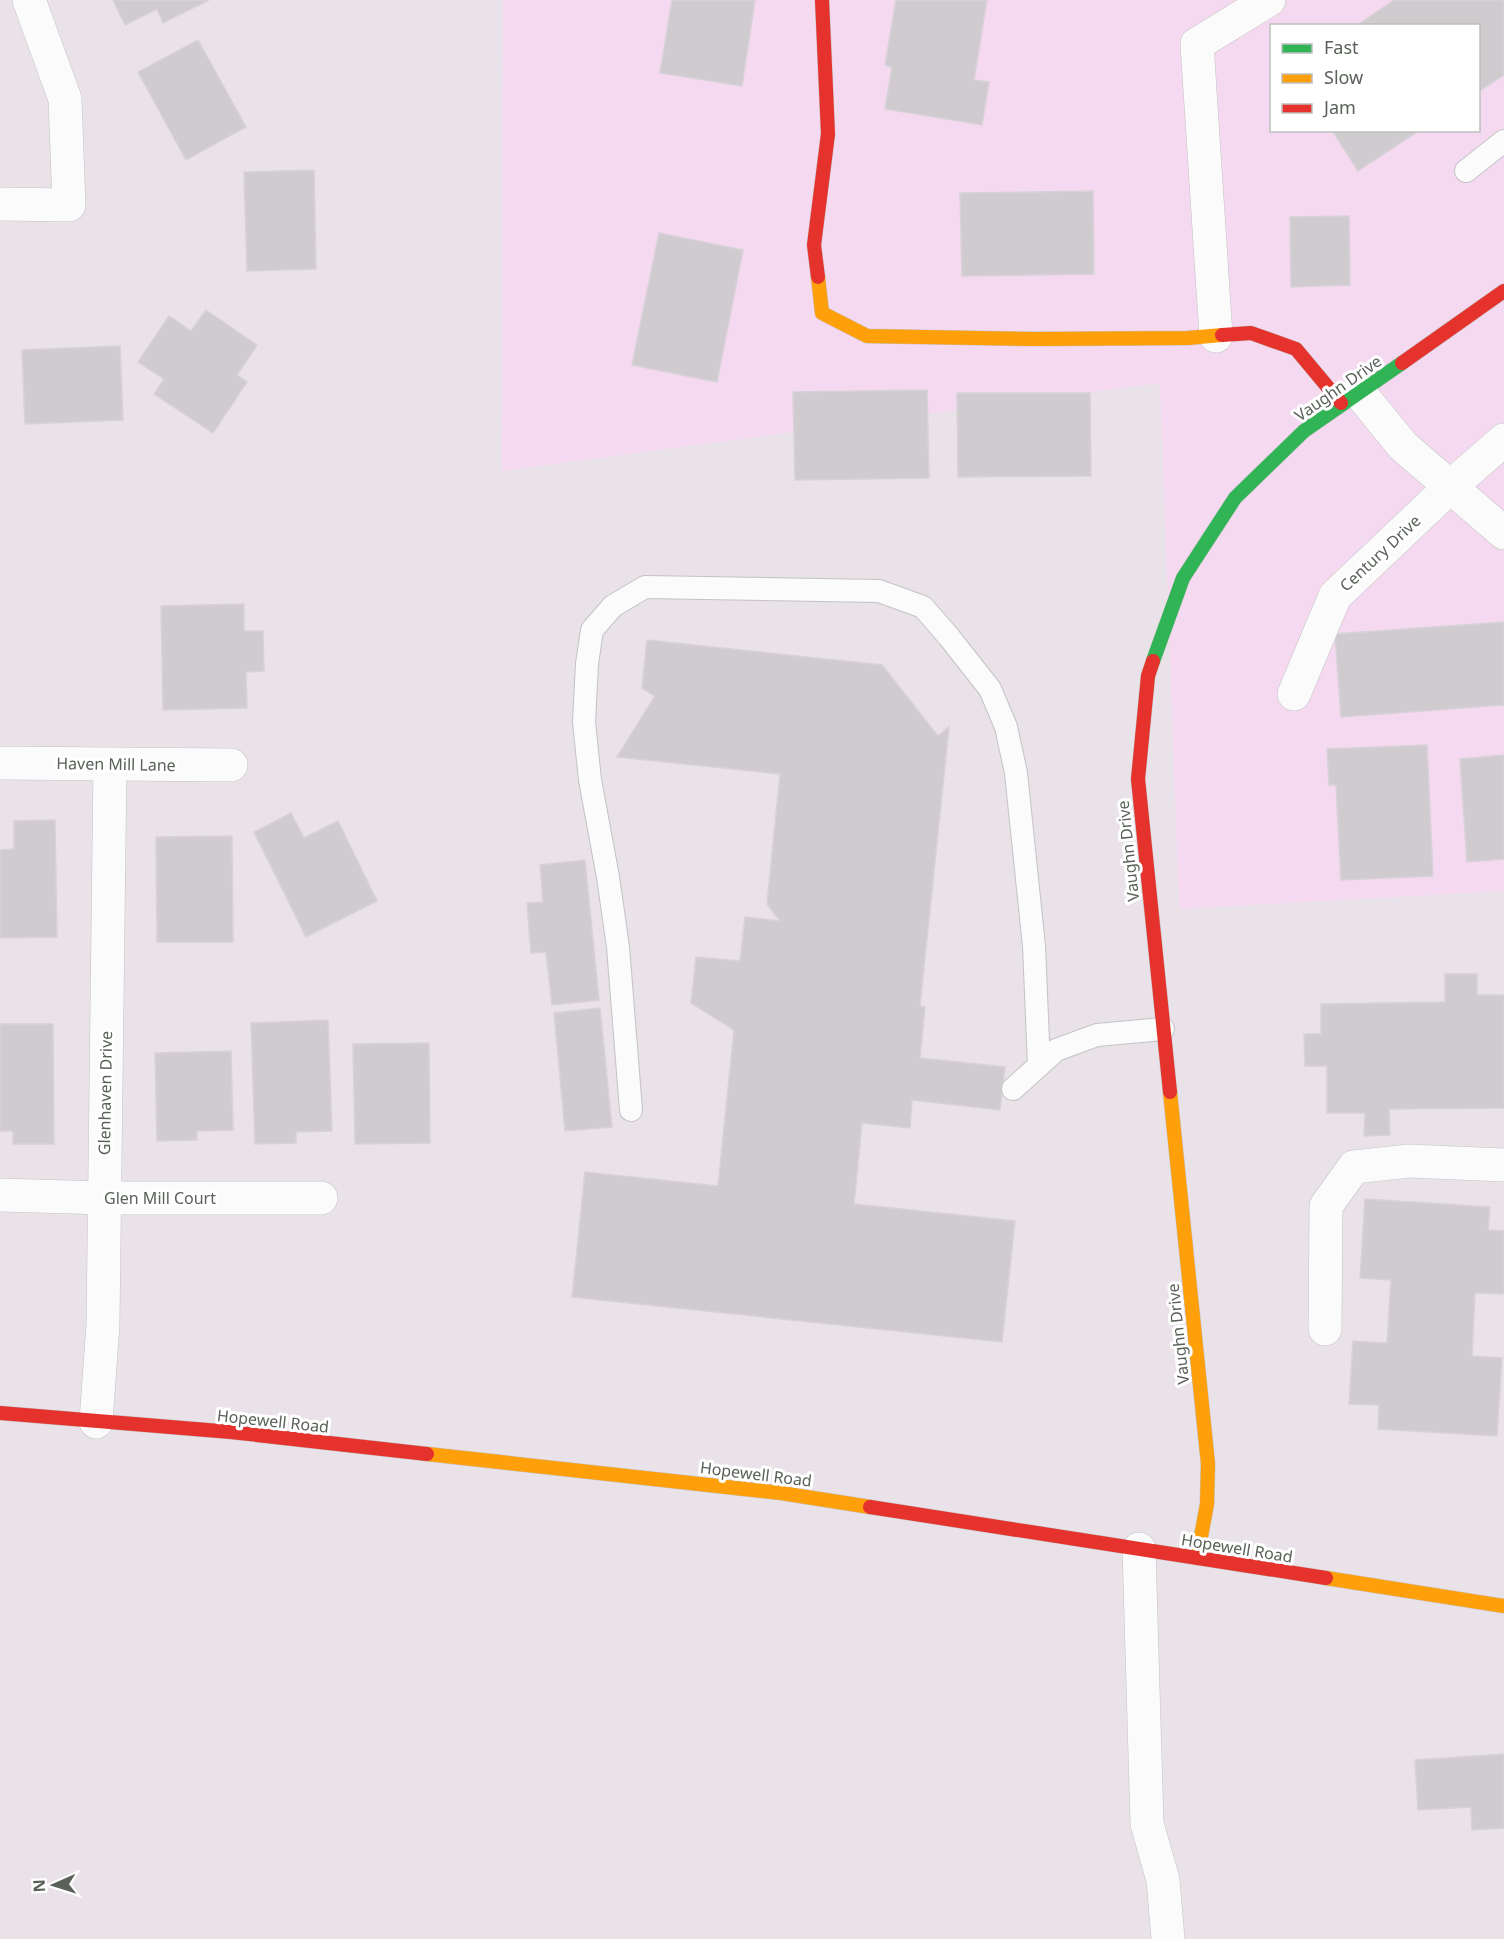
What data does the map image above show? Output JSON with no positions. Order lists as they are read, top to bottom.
{
  "streets": {
    "street": [
      "Vaughn Drive",
      "Century Drive",
      "Haven Mill Lane",
      "Glenhaven Drive",
      "Glen Mill Court",
      "Hopewell Road"
    ]
  },
  "crossings": [
    ["Vaughn Drive", "Hopewell Road"],
    ["Haven Mill Lane", "Glenhaven Drive"],
    ["Glenhaven Drive", "Glen Mill Court"],
    ["Glenhaven Drive", "Hopewell Road"]
  ],
  "legend": ["Fast", "Slow", "Jam"],
  "north": "left"
}
